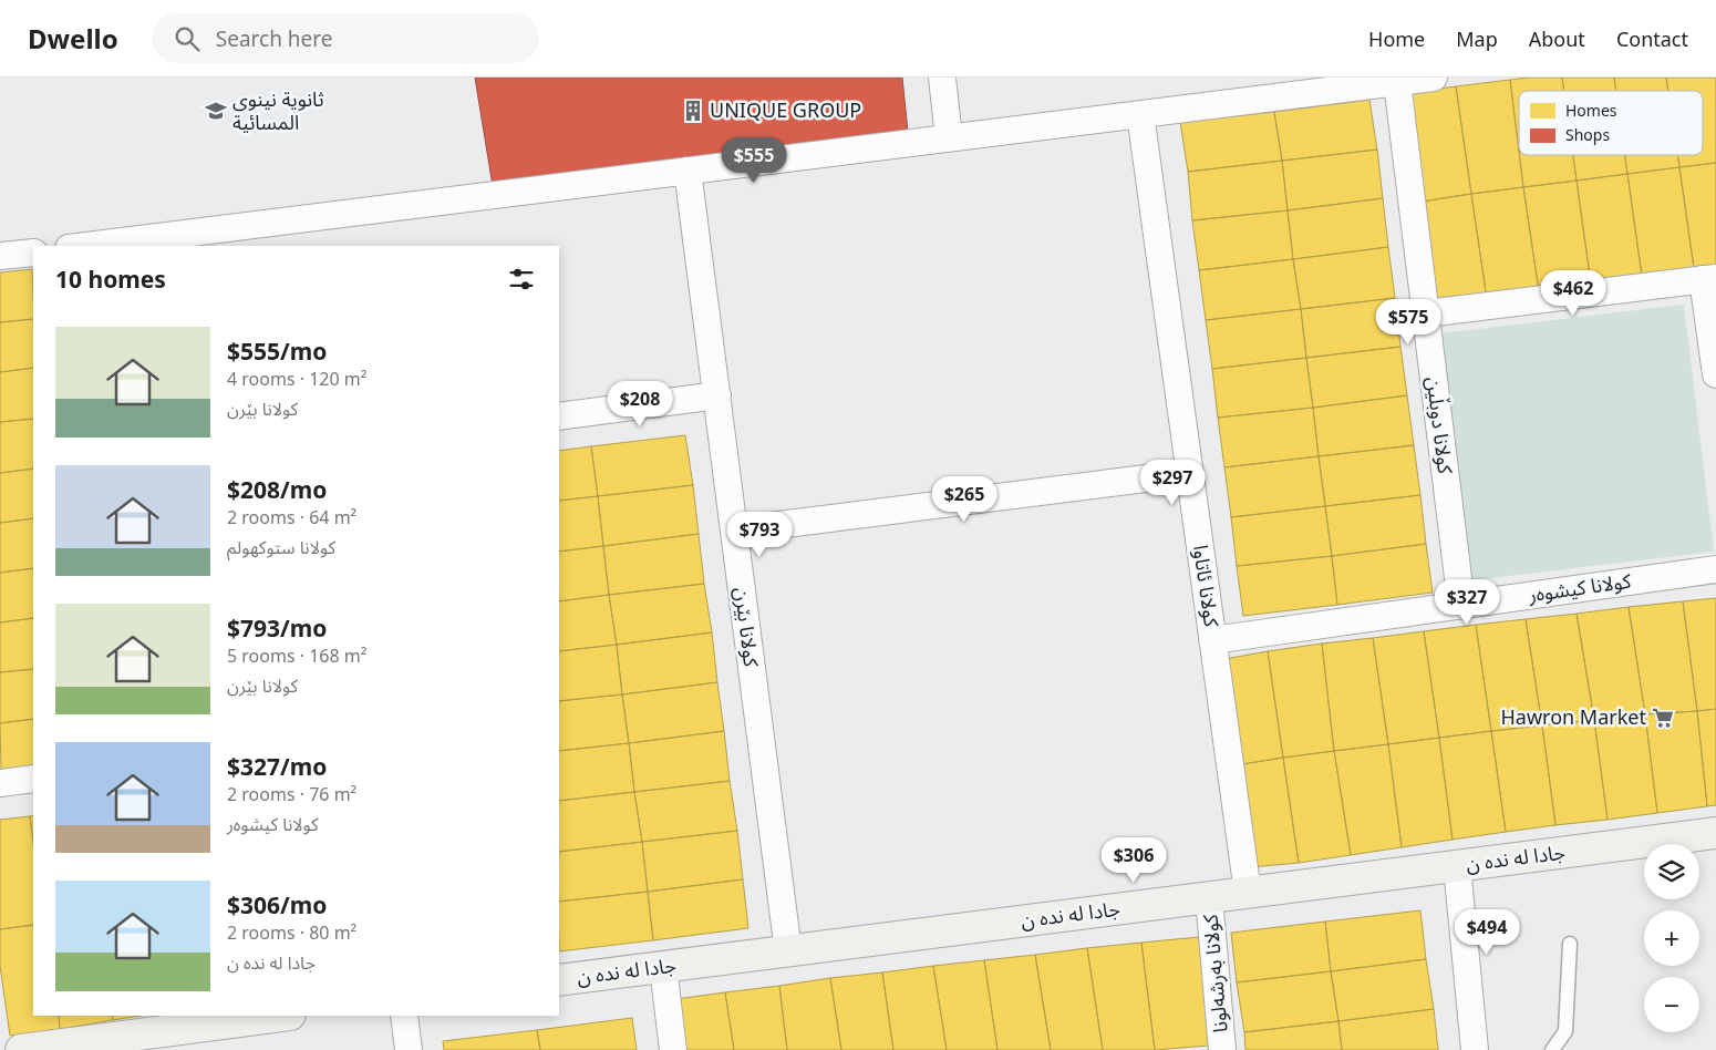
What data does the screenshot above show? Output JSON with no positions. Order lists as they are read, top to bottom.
{
  "streets": {
    "street": [
      "كولانا دوبڵین",
      "كولانا ئاتاوا",
      "كولانا كیشوه‌ر",
      "كولانا بێرن",
      "جادا له نده ن",
      "كولانا به‌رشه‌لونا"
    ]
  },
  "crossings": [
    ["كولانا دوبڵین", "كولانا كیشوه‌ر"],
    ["كولانا ئاتاوا", "كولانا كیشوه‌ر"],
    ["كولانا ئاتاوا", "جادا له نده ن"],
    ["كولانا بێرن", "جادا له نده ن"],
    ["جادا له نده ن", "كولانا به‌رشه‌لونا"]
  ],
  "places": {
    "school or university": ["ثانوية نينوى المسائية"],
    "building": ["UNIQUE GROUP"],
    "supermarket": ["Hawron Market"]
  },
  "legend": ["Homes", "Shops"],
  "page": {
    "header": "Dwello",
    "search": "Search here",
    "nav": [
      "Home",
      "Map",
      "About",
      "Contact"
    ],
    "price": [
      "$555",
      "$462",
      "$575",
      "$208",
      "$297",
      "$265",
      "$793",
      "$327",
      "$306",
      "$494"
    ],
    "heading": "10 homes",
    "list": [
      {
        "name": "$555/mo",
        "note": "4 rooms · 120 m² · كولانا بێرن"
      },
      {
        "name": "$208/mo",
        "note": "2 rooms · 64 m² · كولانا ستوكهولم"
      },
      {
        "name": "$793/mo",
        "note": "5 rooms · 168 m² · كولانا بێرن"
      },
      {
        "name": "$327/mo",
        "note": "2 rooms · 76 m² · كولانا كیشوه‌ر"
      },
      {
        "name": "$306/mo",
        "note": "2 rooms · 80 m² · جادا له نده ن"
      }
    ],
    "map_buttons": ["+", "−"]
  }
}
